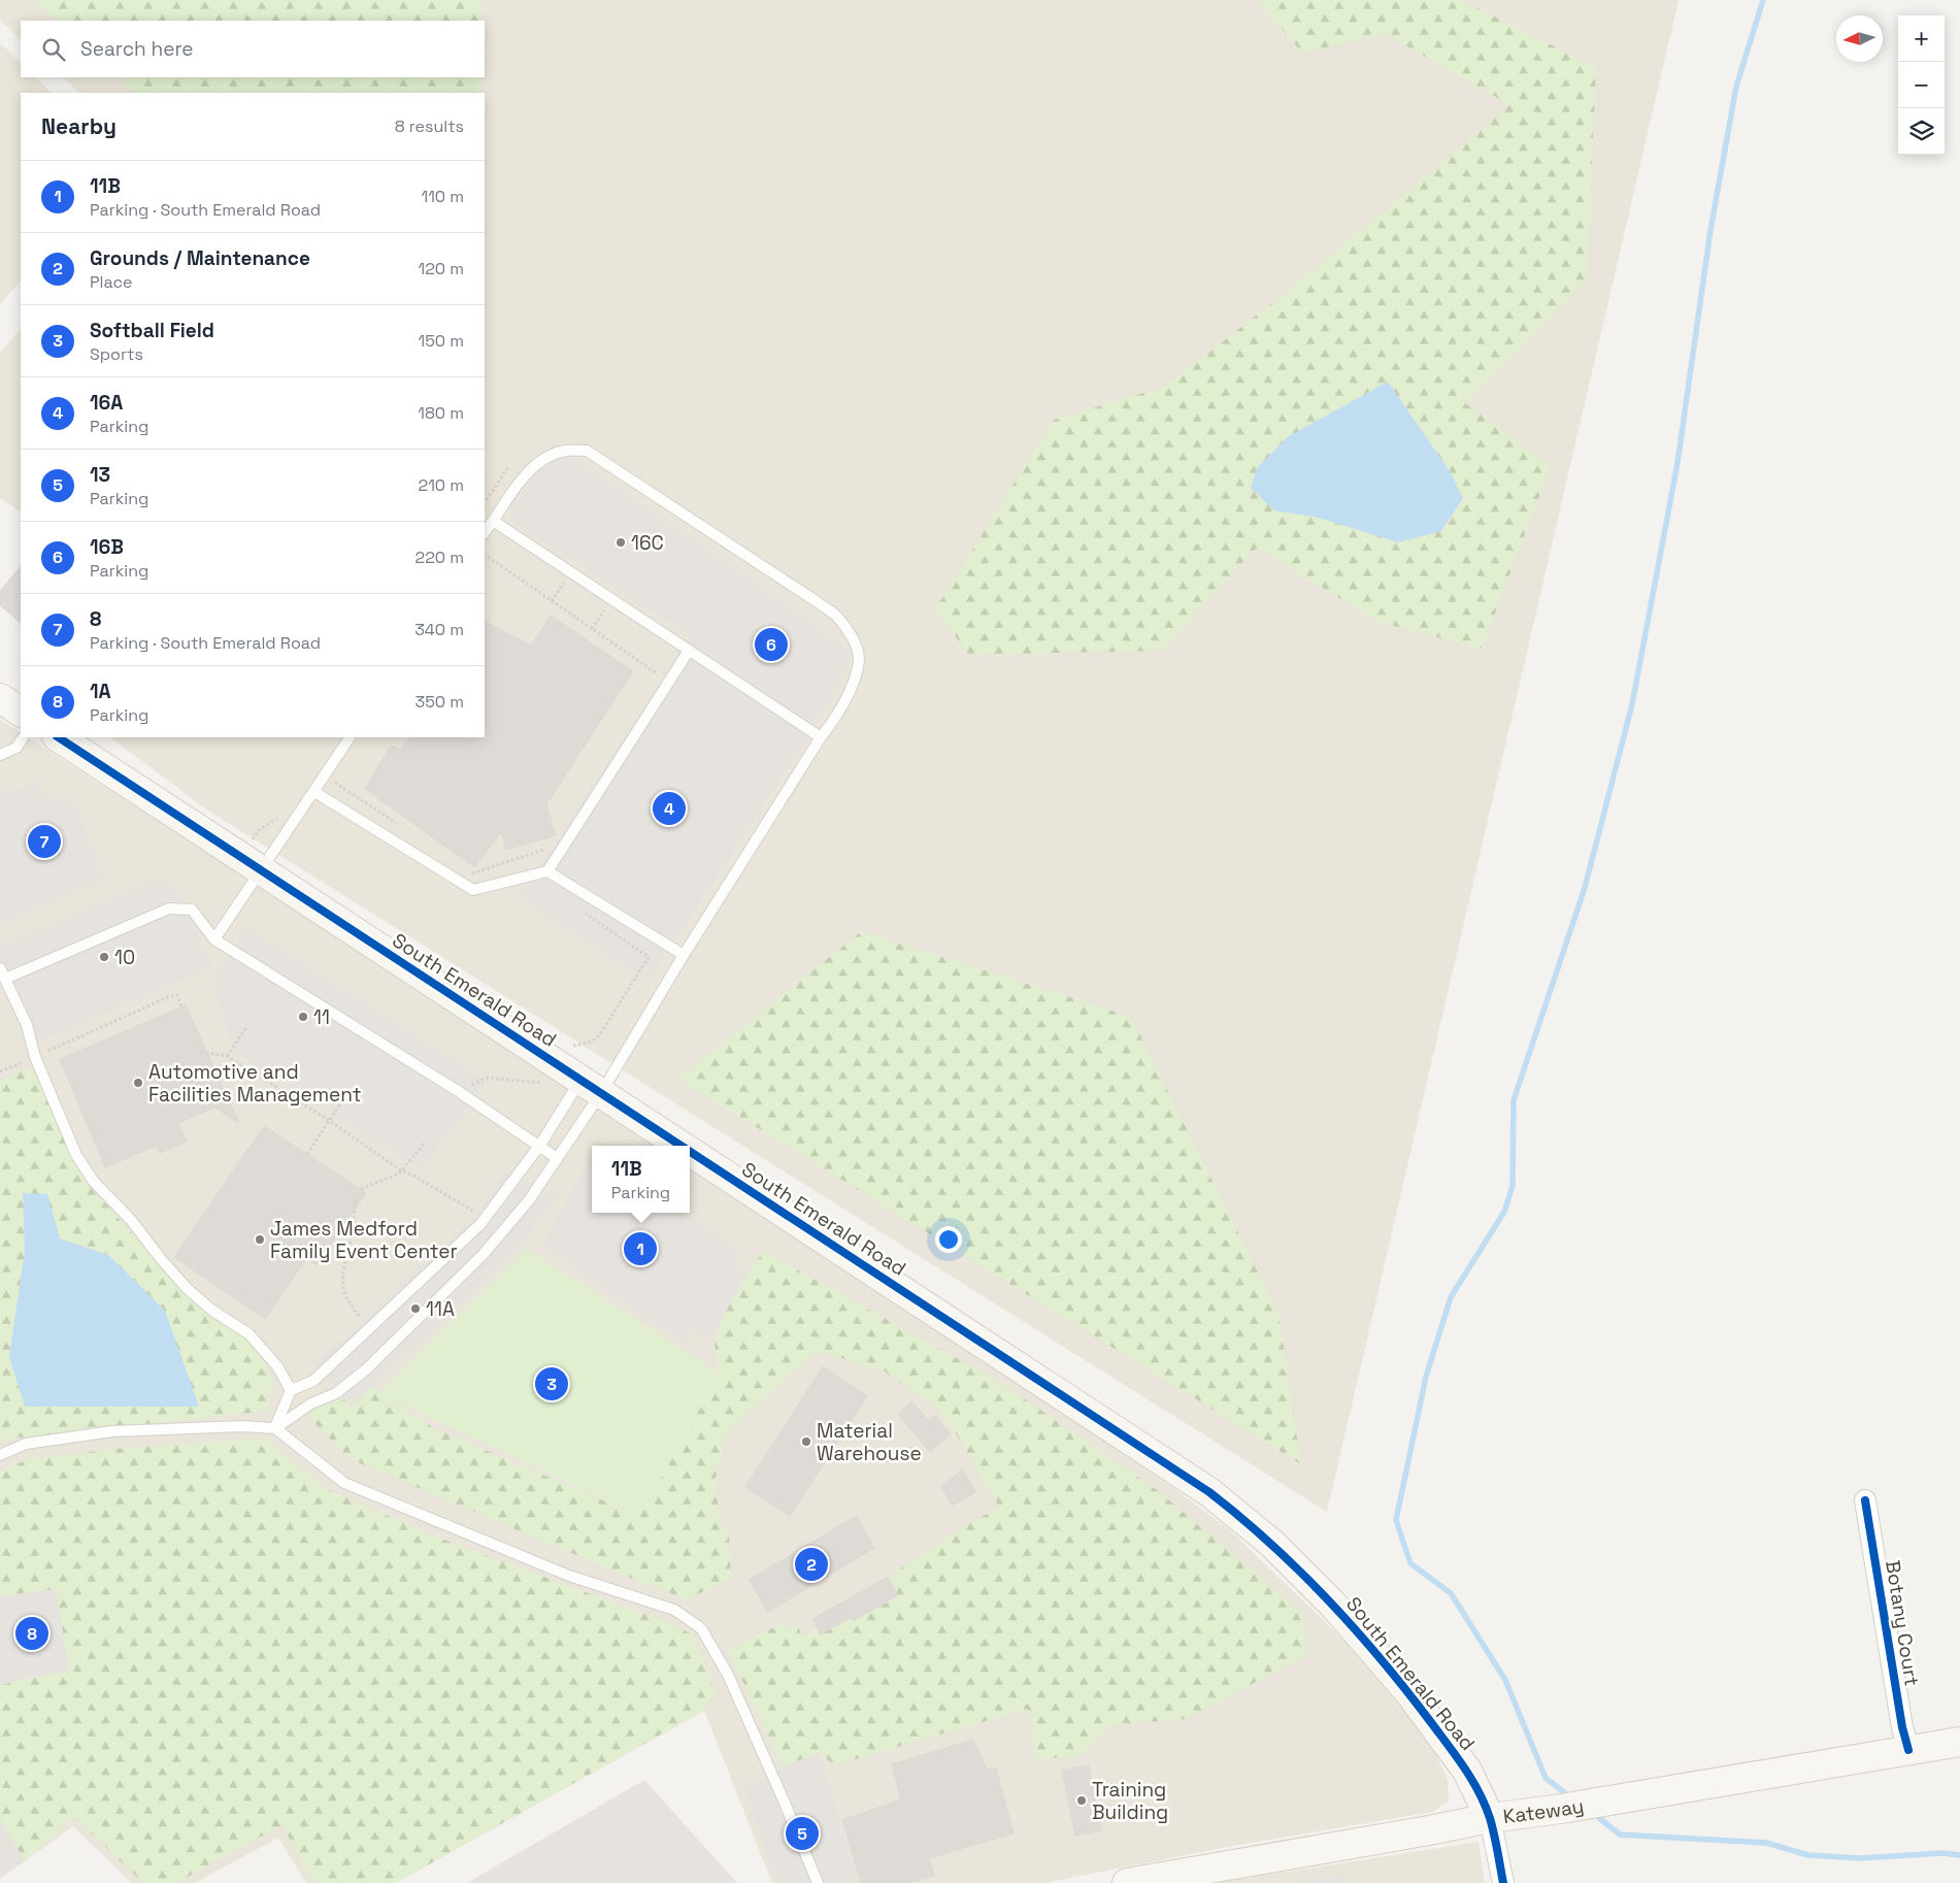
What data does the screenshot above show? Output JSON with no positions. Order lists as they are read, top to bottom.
{
  "streets": {
    "street": ["South Emerald Road", "Botany Court", "Kateway"]
  },
  "crossings": [
    ["South Emerald Road", "Kateway"],
    ["Botany Court", "Kateway"]
  ],
  "places": [
    "16C",
    "10",
    "11",
    "Automotive and Facilities Management",
    "James Medford Family Event Center",
    "11A",
    "Material Warehouse",
    "Training Building"
  ],
  "north": "left",
  "page": {
    "map_buttons": ["+", "−"],
    "search": "Search here",
    "heading": ["Nearby", "8 results"],
    "list": [
      {
        "mark": "1",
        "name": "11B",
        "note": "Parking · South Emerald Road",
        "value": "110 m"
      },
      {
        "mark": "2",
        "name": "Grounds / Maintenance",
        "note": "Place",
        "value": "120 m"
      },
      {
        "mark": "3",
        "name": "Softball Field",
        "note": "Sports",
        "value": "150 m"
      },
      {
        "mark": "4",
        "name": "16A",
        "note": "Parking",
        "value": "180 m"
      },
      {
        "mark": "5",
        "name": "13",
        "note": "Parking",
        "value": "210 m"
      },
      {
        "mark": "6",
        "name": "16B",
        "note": "Parking",
        "value": "220 m"
      },
      {
        "mark": "7",
        "name": "8",
        "note": "Parking · South Emerald Road",
        "value": "340 m"
      },
      {
        "mark": "8",
        "name": "1A",
        "note": "Parking",
        "value": "350 m"
      }
    ],
    "pins": [
      "6",
      "4",
      "7",
      "1",
      "3",
      "2",
      "8",
      "5"
    ],
    "popup": ["11B", "Parking"]
  }
}
